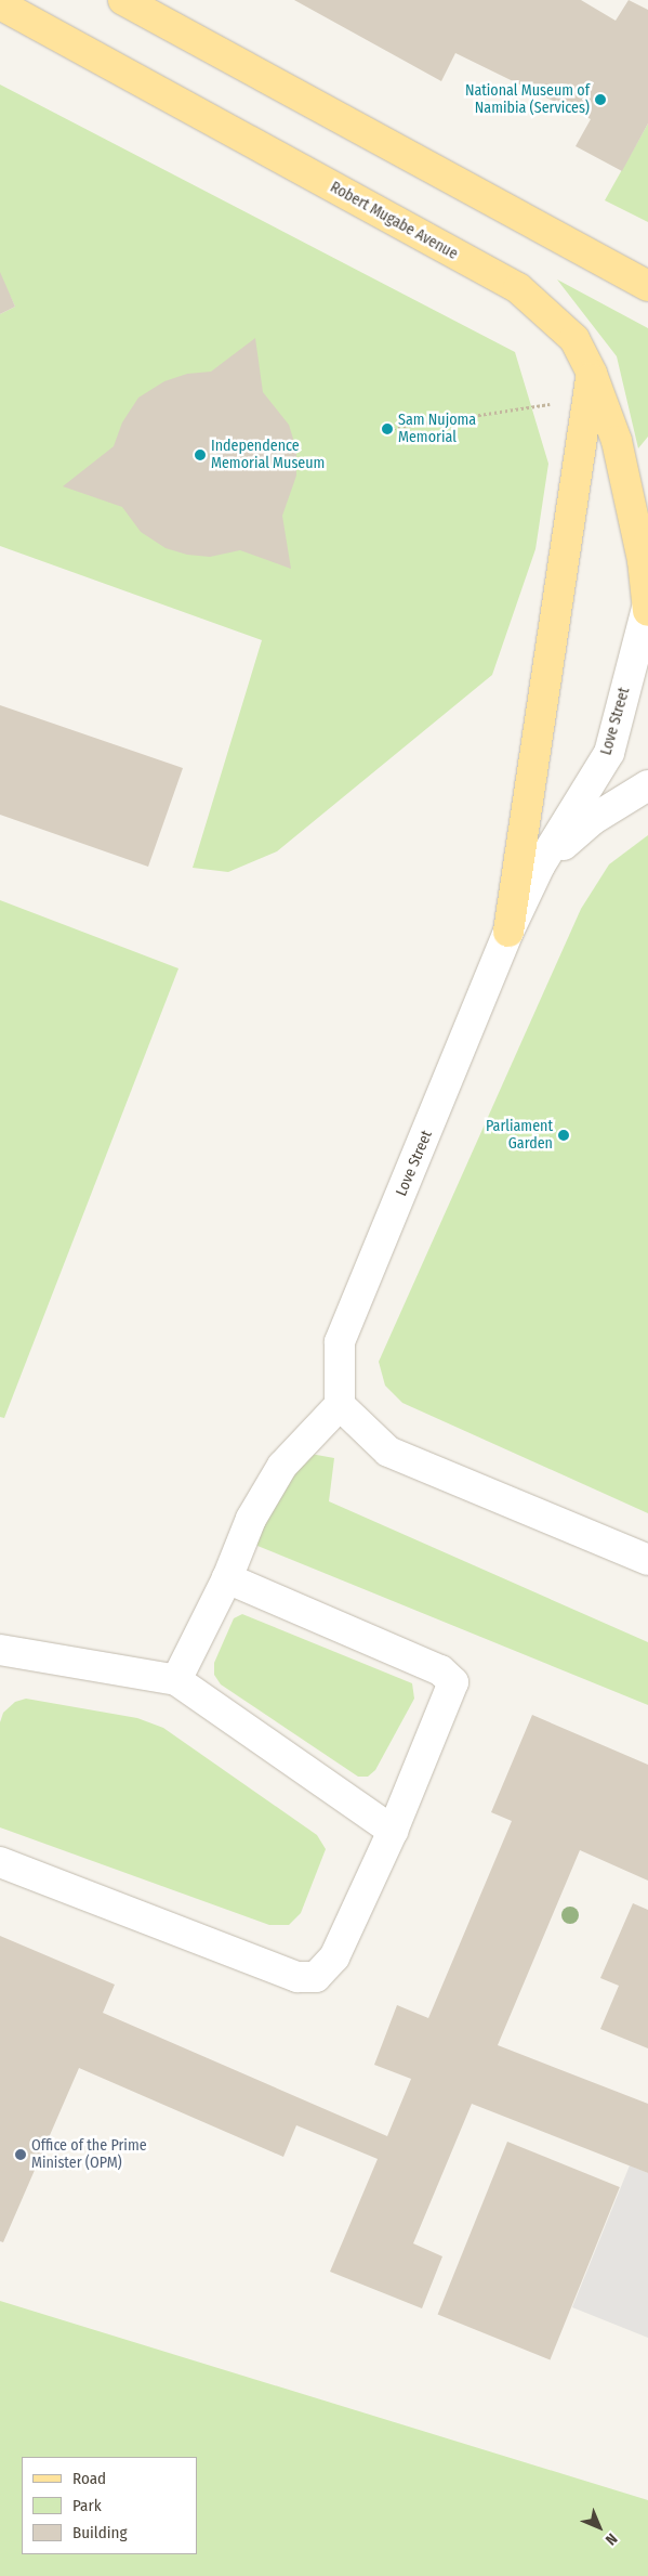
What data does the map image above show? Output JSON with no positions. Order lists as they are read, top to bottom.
{
  "streets": {
    "main road": ["Robert Mugabe Avenue"],
    "street": ["Love Street"]
  },
  "crossings": [
    ["Robert Mugabe Avenue", "Love Street"]
  ],
  "places": [
    "National Museum of Namibia (Services)",
    "Sam Nujoma Memorial",
    "Independence Memorial Museum",
    "Parliament Garden",
    "Office of the Prime Minister (OPM)"
  ],
  "legend": ["Road", "Park", "Building"],
  "north": "bottom right"
}
